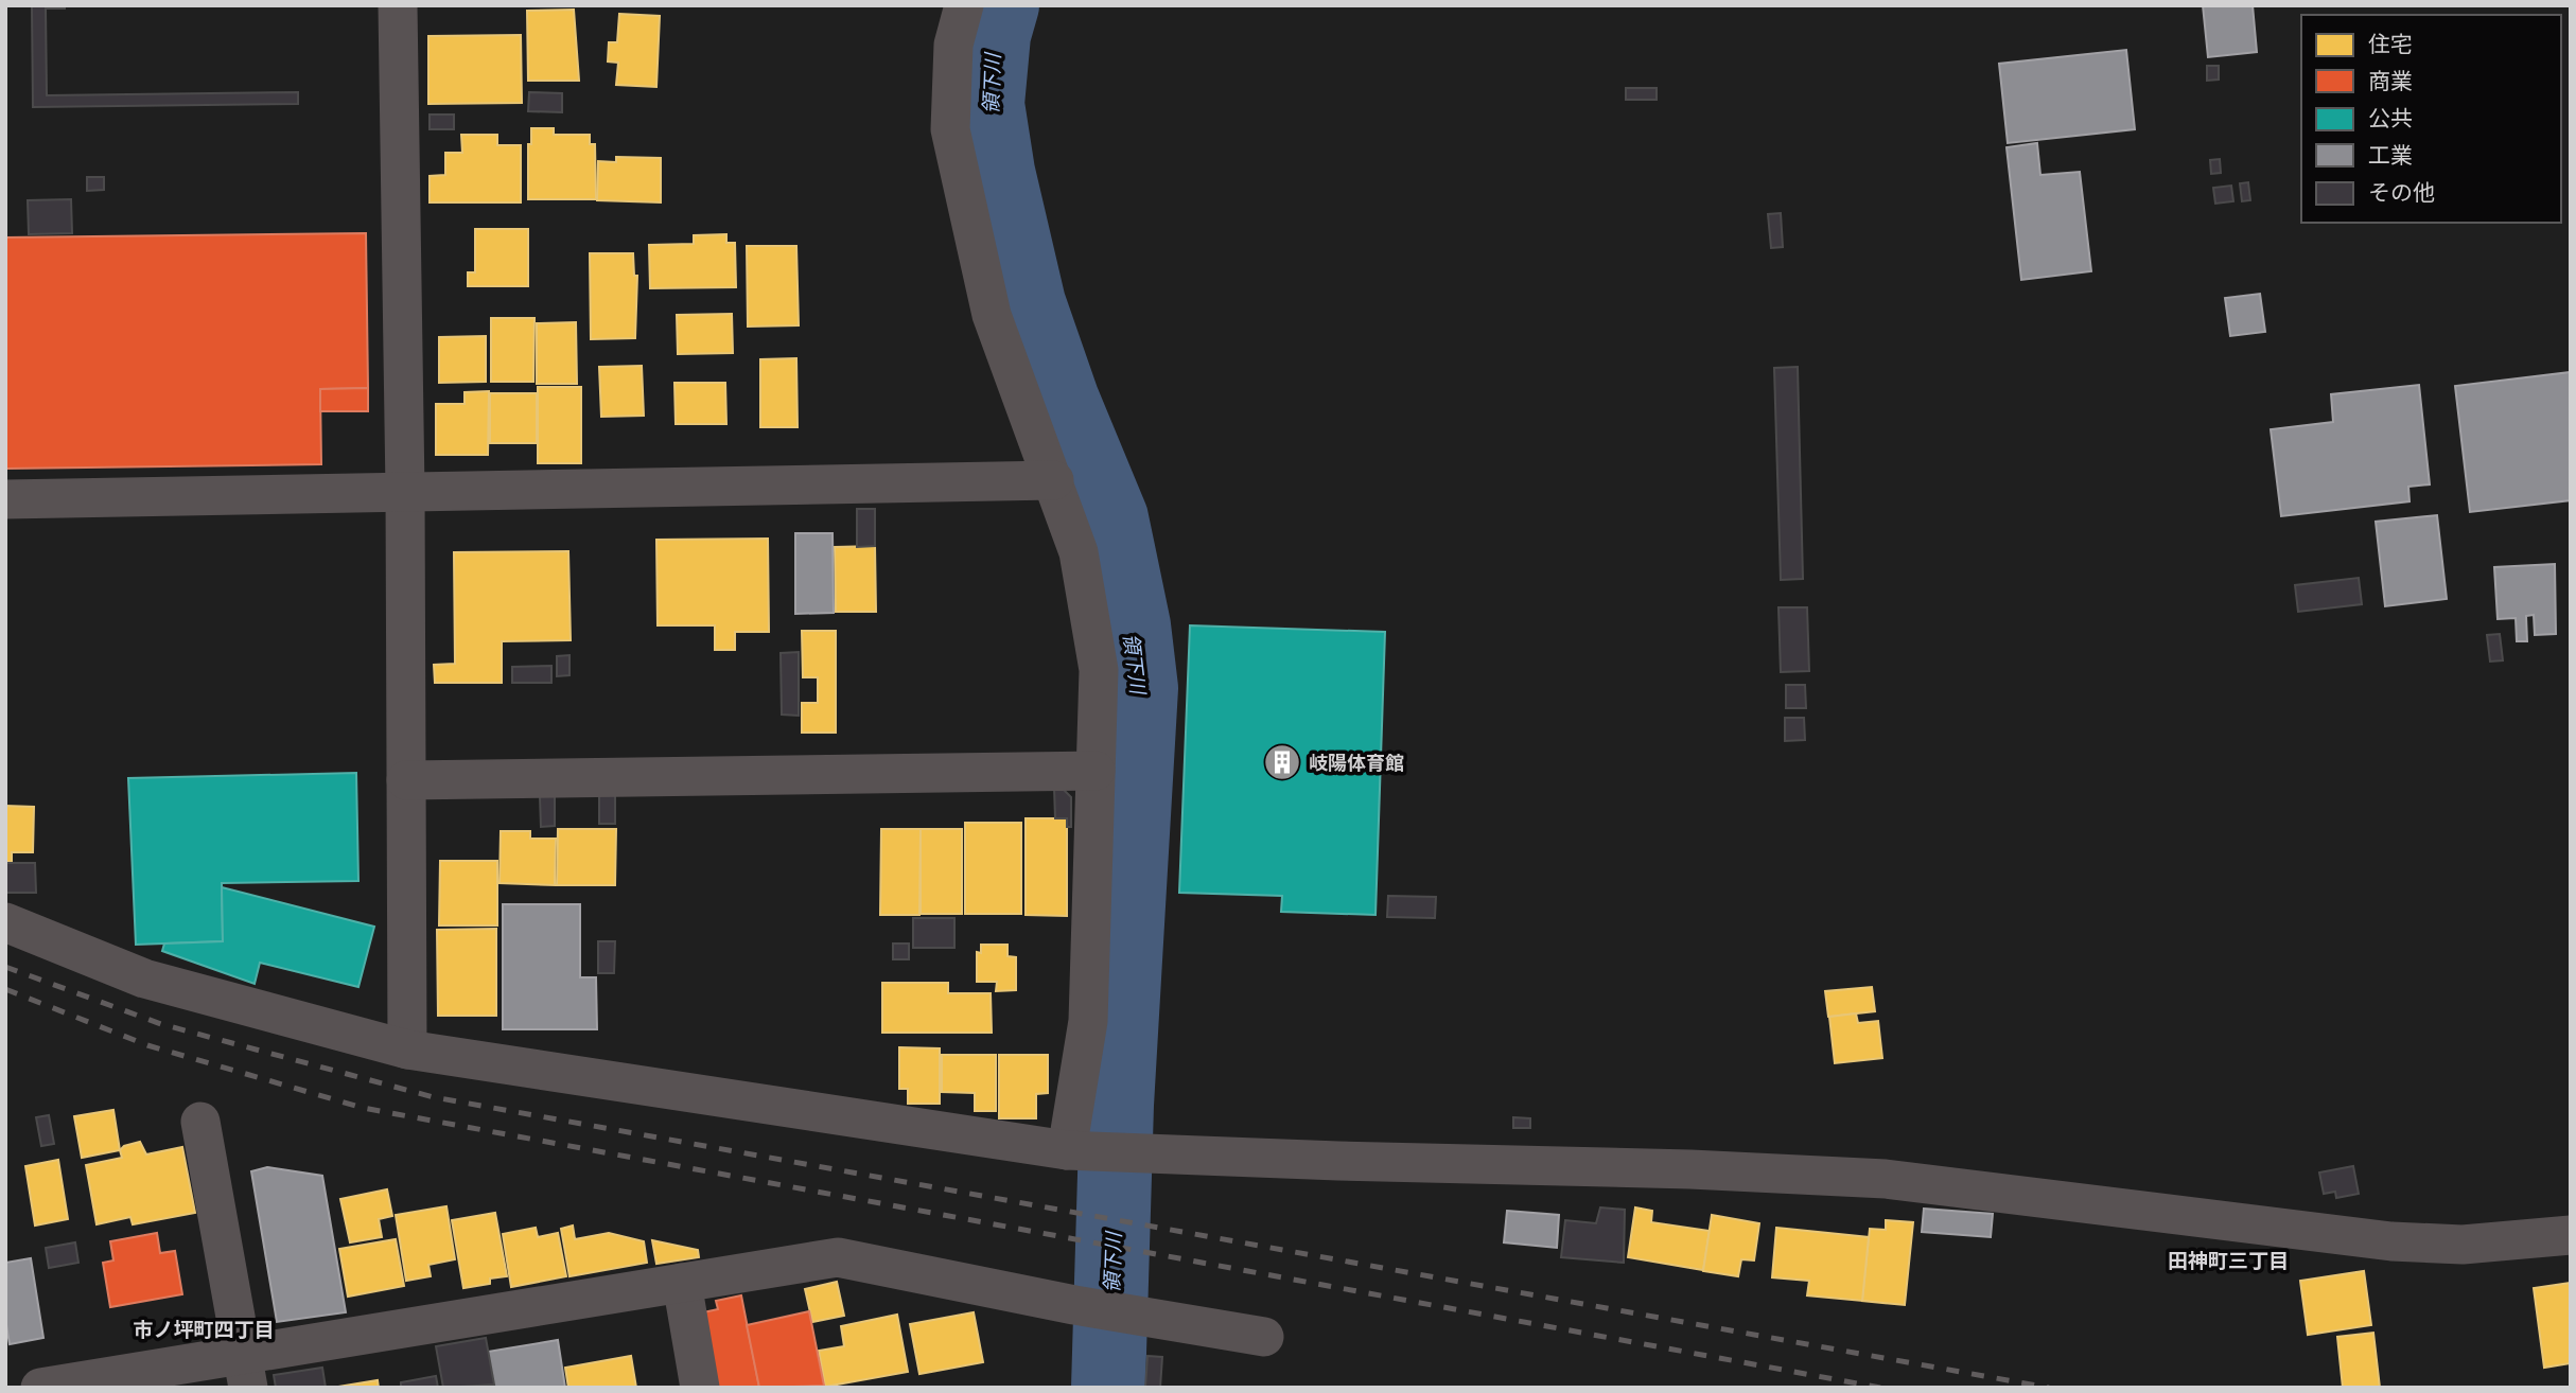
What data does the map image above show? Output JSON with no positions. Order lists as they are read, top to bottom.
{
  "districts": ["田神町三丁目", "市ノ坪町四丁目"],
  "water": ["領下川"],
  "places": {
    "building": ["岐陽体育館"]
  },
  "legend": [
    "住宅",
    "商業",
    "公共",
    "工業",
    "その他"
  ]
}
